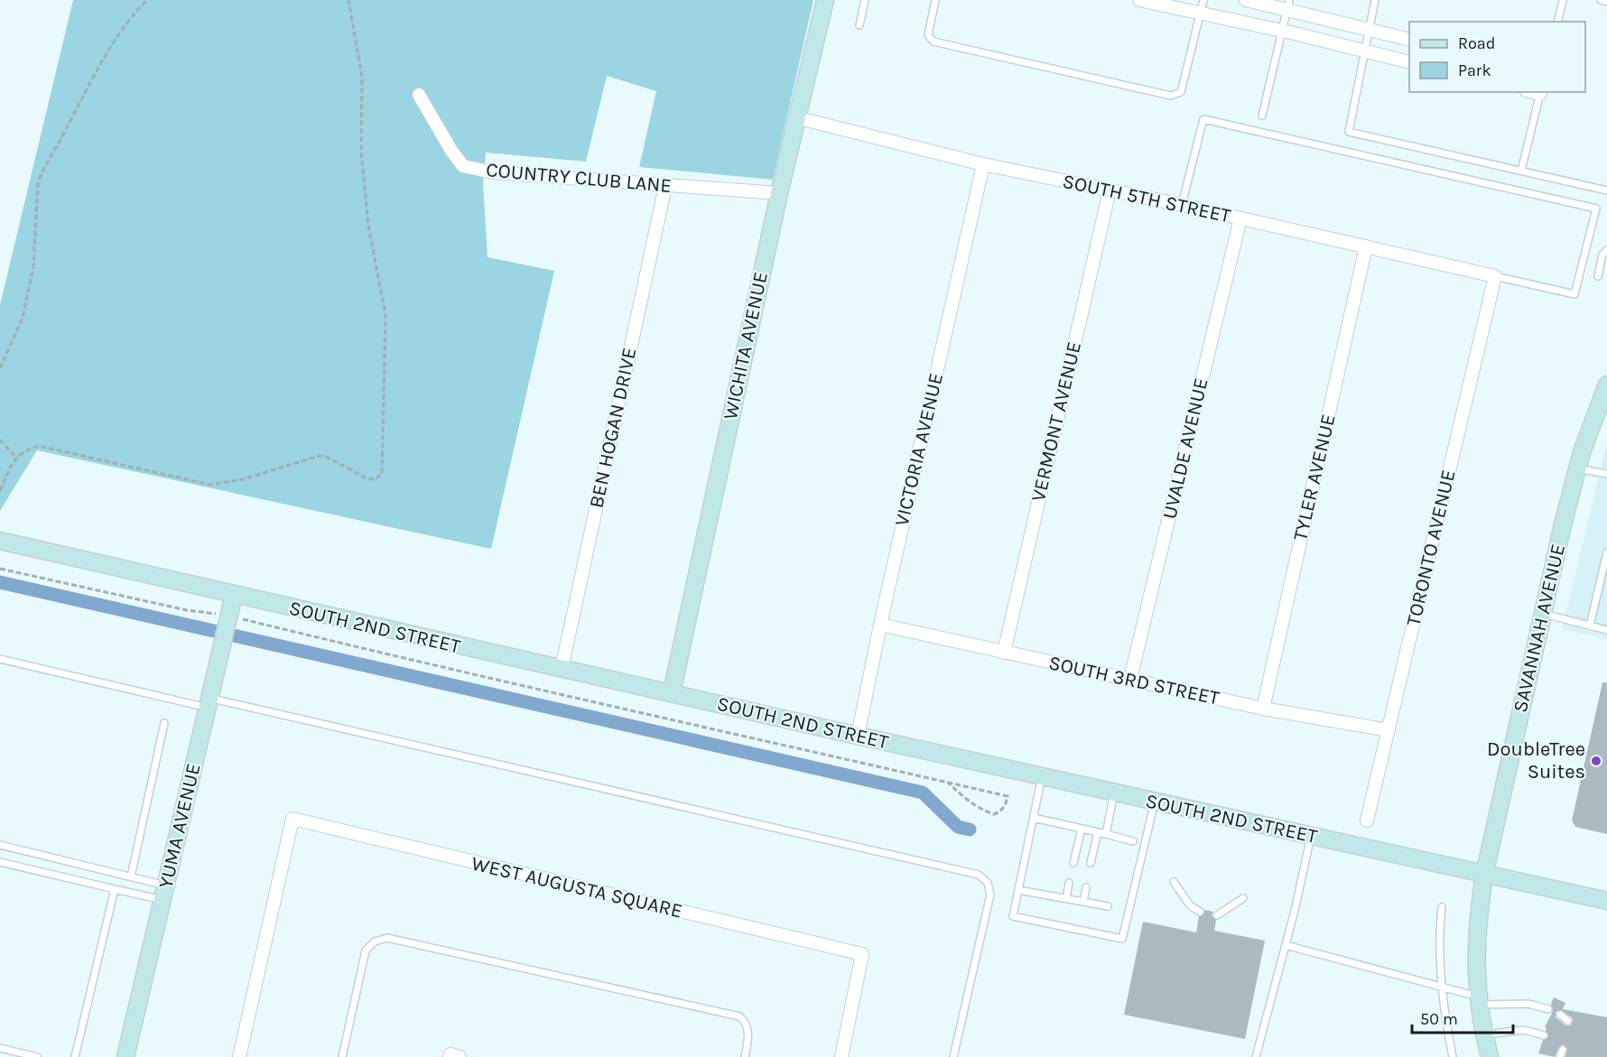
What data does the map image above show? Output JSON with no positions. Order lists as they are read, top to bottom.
{
  "streets": {
    "main road": [
      "WICHITA AVENUE",
      "SOUTH 2ND STREET",
      "SAVANNAH AVENUE",
      "YUMA AVENUE"
    ],
    "street": [
      "COUNTRY CLUB LANE",
      "SOUTH 5TH STREET",
      "VERMONT AVENUE",
      "BEN HOGAN DRIVE",
      "UVALDE AVENUE",
      "VICTORIA AVENUE",
      "TYLER AVENUE",
      "TORONTO AVENUE",
      "SOUTH 3RD STREET",
      "WEST AUGUSTA SQUARE"
    ]
  },
  "crossings": [
    ["COUNTRY CLUB LANE", "WICHITA AVENUE"],
    ["COUNTRY CLUB LANE", "BEN HOGAN DRIVE"],
    ["SOUTH 5TH STREET", "WICHITA AVENUE"],
    ["SOUTH 5TH STREET", "VERMONT AVENUE"],
    ["SOUTH 5TH STREET", "UVALDE AVENUE"],
    ["SOUTH 5TH STREET", "VICTORIA AVENUE"],
    ["SOUTH 5TH STREET", "TYLER AVENUE"],
    ["SOUTH 5TH STREET", "TORONTO AVENUE"],
    ["WICHITA AVENUE", "SOUTH 2ND STREET"],
    ["VERMONT AVENUE", "SOUTH 3RD STREET"],
    ["BEN HOGAN DRIVE", "SOUTH 2ND STREET"],
    ["UVALDE AVENUE", "SOUTH 3RD STREET"],
    ["VICTORIA AVENUE", "SOUTH 2ND STREET"],
    ["VICTORIA AVENUE", "SOUTH 3RD STREET"],
    ["TYLER AVENUE", "SOUTH 3RD STREET"],
    ["TORONTO AVENUE", "SOUTH 3RD STREET"],
    ["SOUTH 2ND STREET", "SAVANNAH AVENUE"],
    ["SOUTH 2ND STREET", "YUMA AVENUE"]
  ],
  "places": ["DoubleTree Suites"],
  "legend": ["Road", "Park"],
  "scale_bar": "50 m"
}
